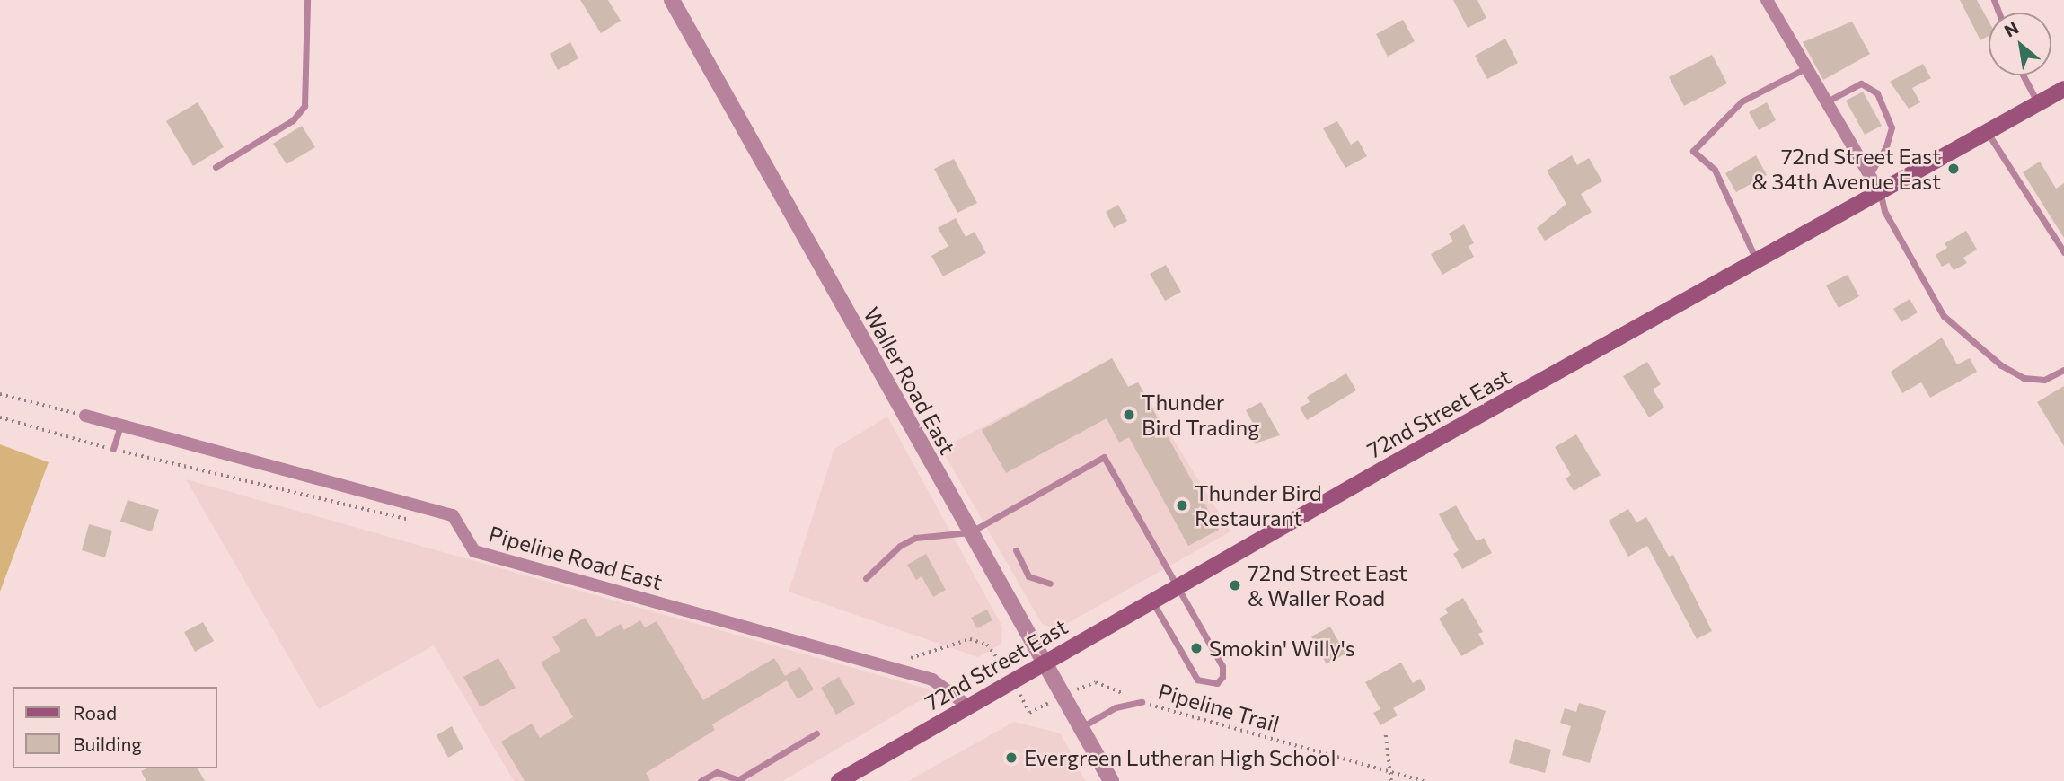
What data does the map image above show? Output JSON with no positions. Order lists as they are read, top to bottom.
{
  "streets": {
    "main road": ["72nd Street East"],
    "street": ["Waller Road East", "Pipeline Road East"],
    "path": ["Pipeline Trail"]
  },
  "crossings": [
    ["Waller Road East", "72nd Street East"],
    ["72nd Street East", "Pipeline Road East"]
  ],
  "places": [
    "72nd Street East & 34th Avenue East",
    "Thunder Bird Trading",
    "Thunder Bird Restaurant",
    "72nd Street East & Waller Road",
    "Smokin' Willy's",
    "Evergreen Lutheran High School"
  ],
  "legend": ["Road", "Building"],
  "north": "top left"
}
